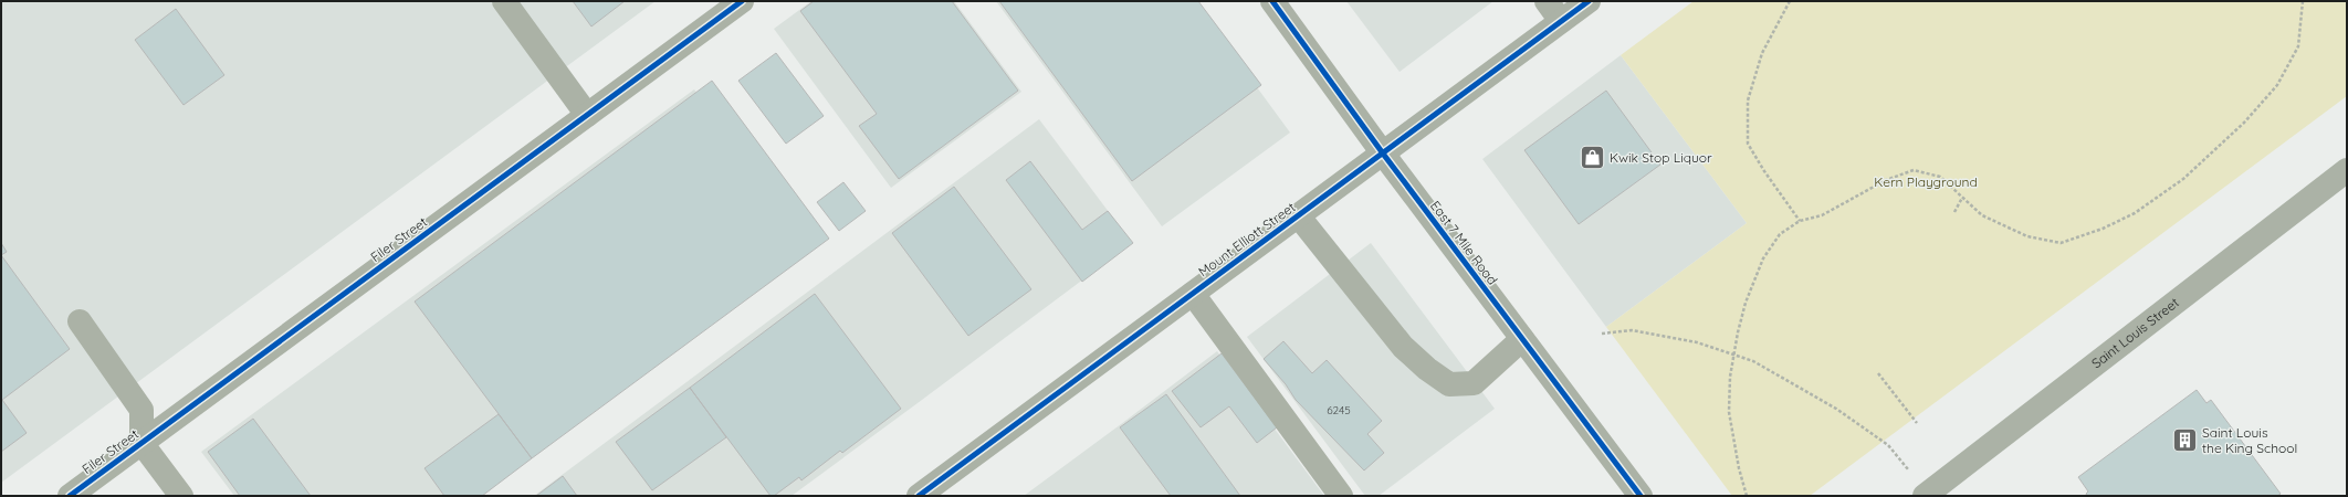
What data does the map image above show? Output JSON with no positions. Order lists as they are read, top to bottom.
{
  "streets": {
    "street": [
      "Filer Street",
      "Mount Elliott Street",
      "East 7 Mile Road",
      "Saint Louis Street"
    ]
  },
  "crossings": [
    ["Mount Elliott Street", "East 7 Mile Road"]
  ],
  "parks": ["Kern Playground"],
  "places": {
    "shop": ["Kwik Stop Liquor"],
    "building": ["Saint Louis the King School"]
  },
  "house_numbers": ["6245"]
}
